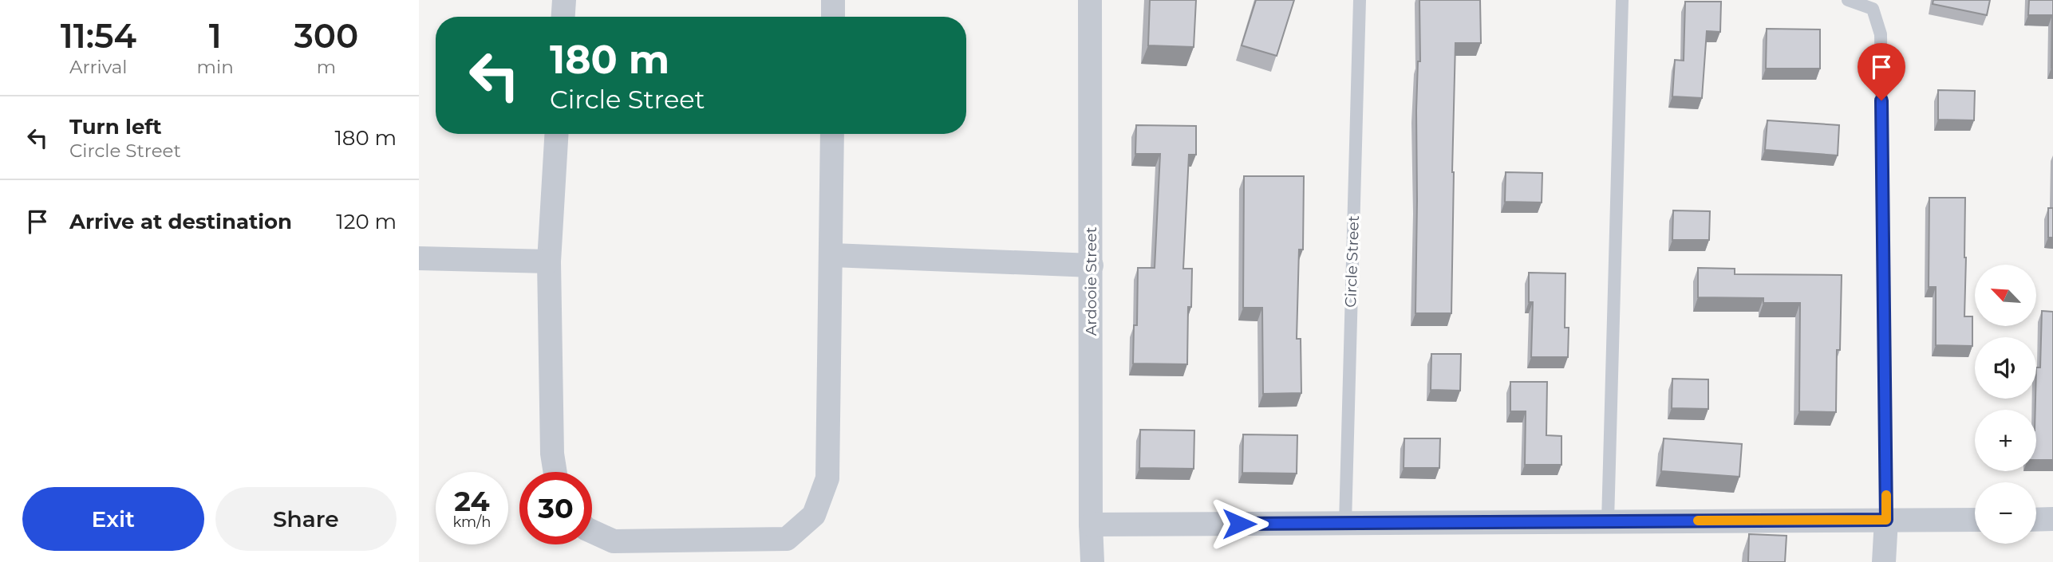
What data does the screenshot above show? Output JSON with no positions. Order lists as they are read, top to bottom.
{
  "streets": {
    "street": ["Ardooie Street"],
    "lane": ["Circle Street"]
  },
  "north": "top left",
  "page": {
    "eta": [
      "11:54",
      "Arrival",
      "1",
      "min",
      "300",
      "m"
    ],
    "turn": ["180 m", "Circle Street"],
    "list": [
      {
        "name": "Turn left",
        "note": "Circle Street",
        "value": "180 m"
      },
      {
        "name": "Arrive at destination",
        "value": "120 m"
      }
    ],
    "map_buttons": ["+", "−"],
    "speed": "24 km/h",
    "limit": "30",
    "buttons": ["Exit", "Share"]
  }
}
